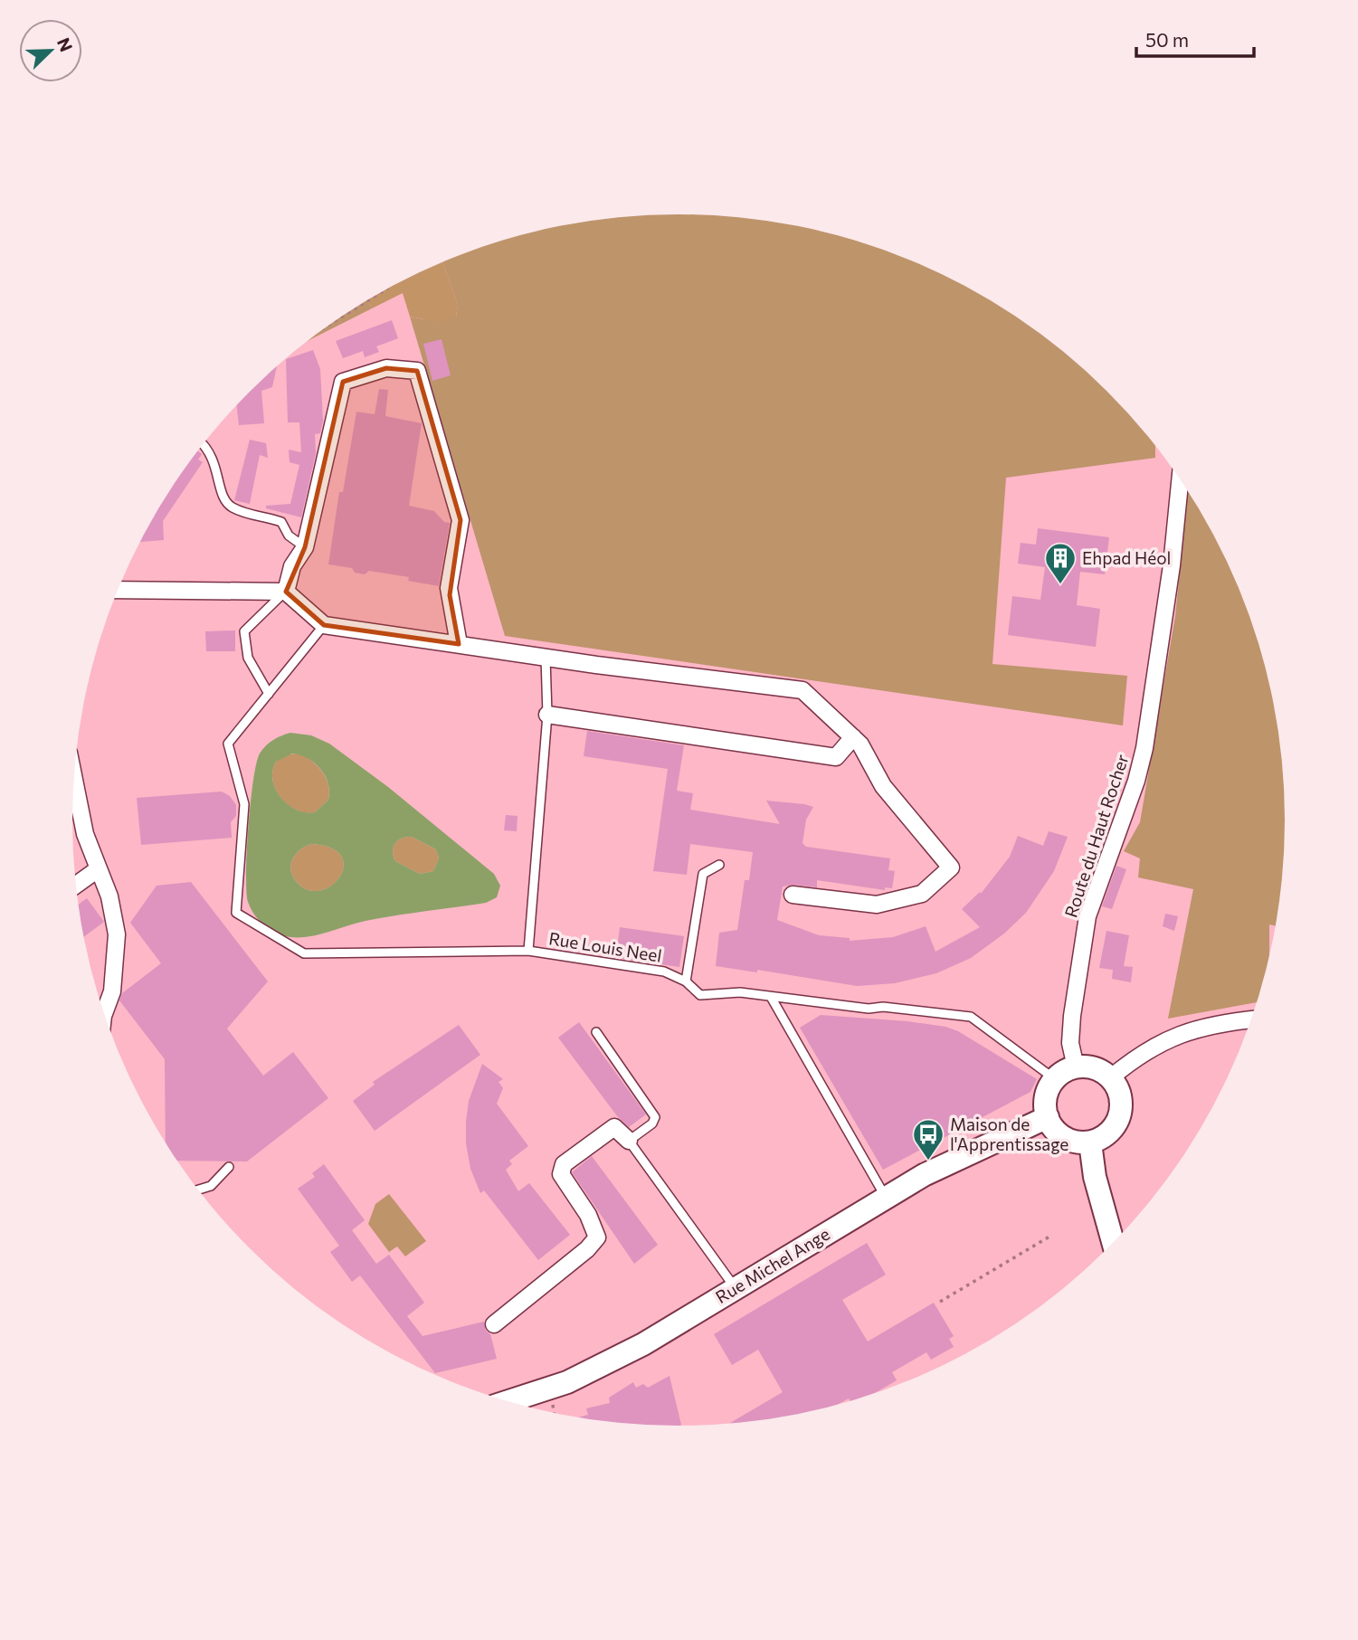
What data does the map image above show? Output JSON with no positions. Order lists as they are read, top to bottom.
{
  "streets": {
    "street": ["Route du Haut Rocher", "Rue Michel Ange"],
    "lane": ["Rue Louis Neel"]
  },
  "crossings": [
    ["Route du Haut Rocher", "Rue Louis Neel"],
    ["Route du Haut Rocher", "Rue Michel Ange"],
    ["Rue Louis Neel", "Rue Michel Ange"]
  ],
  "places": {
    "building": ["Ehpad Héol"],
    "bus stop": ["Maison de l'Apprentissage"]
  },
  "scale_bar": "50 m",
  "north": "top right"
}
